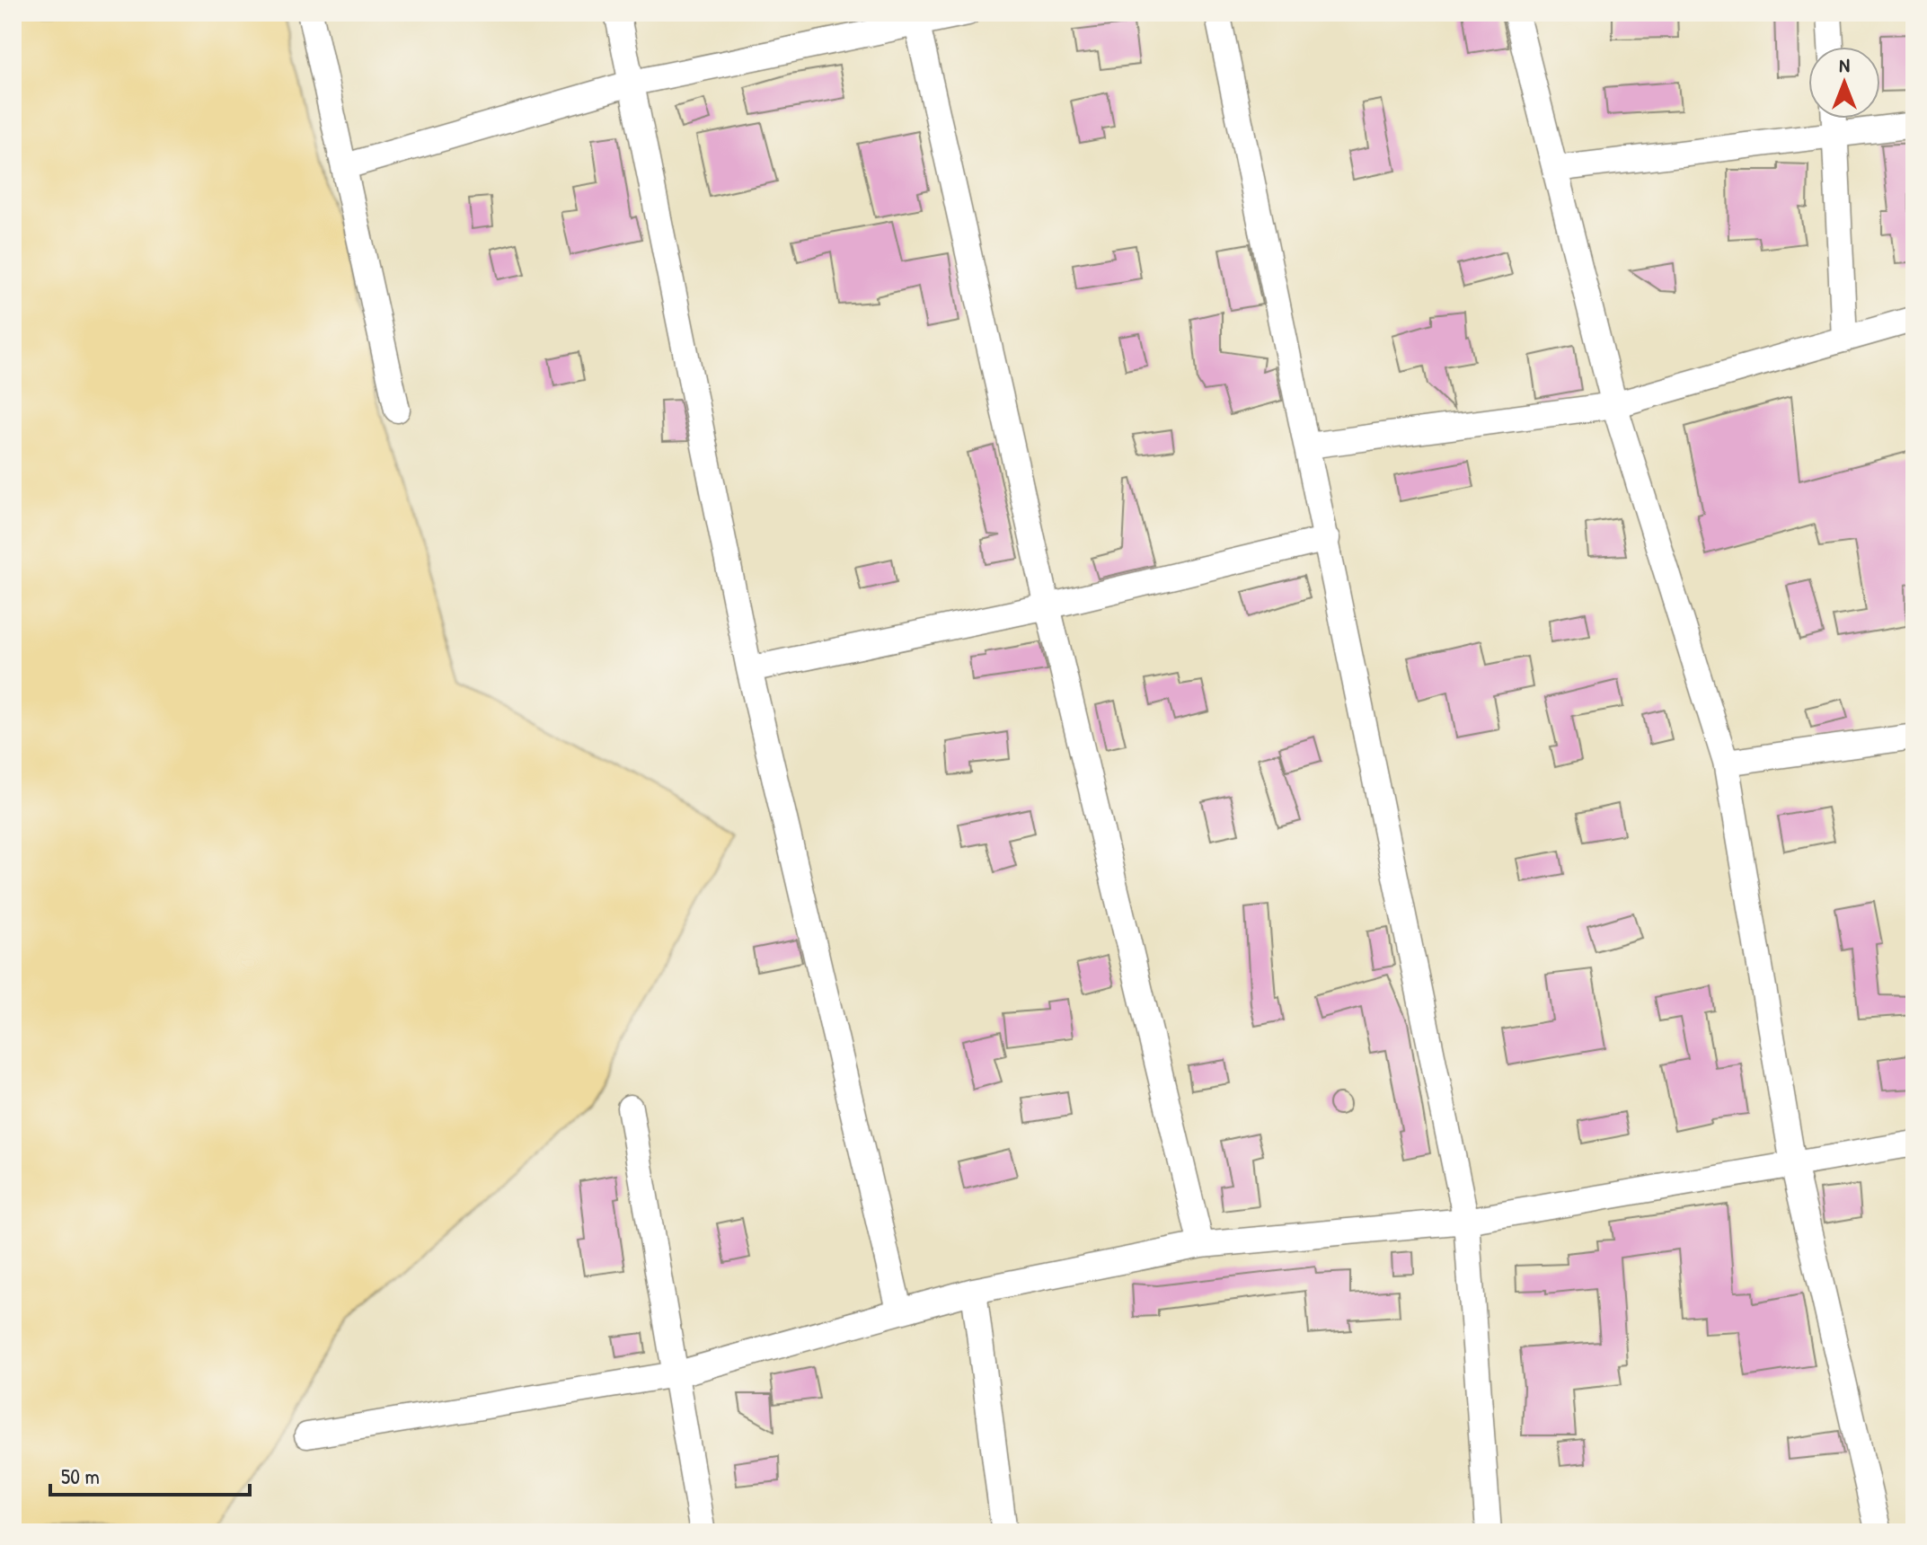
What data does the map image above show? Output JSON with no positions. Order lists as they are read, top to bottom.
{
  "scale_bar": "50 m",
  "north": "top"
}
